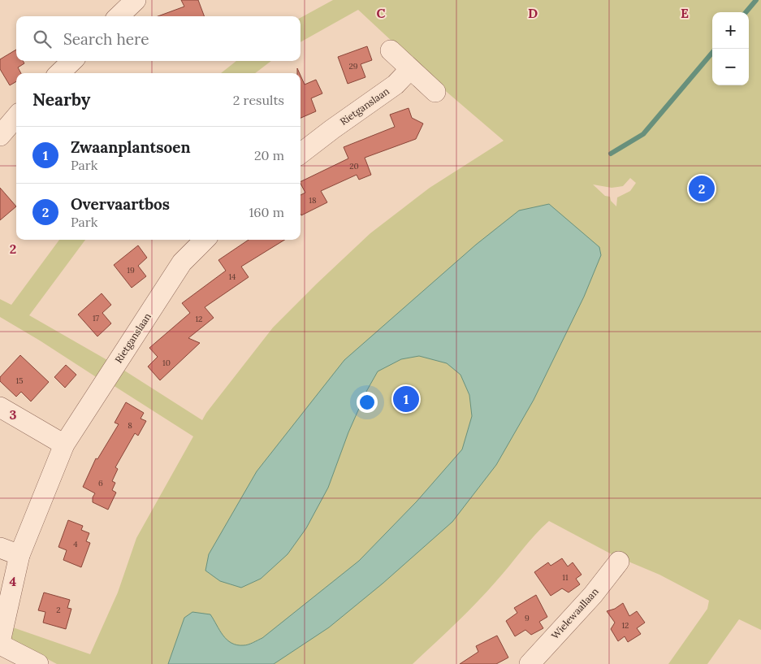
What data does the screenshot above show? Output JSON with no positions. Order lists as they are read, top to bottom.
{
  "streets": {
    "street": ["Rietganslaan", "Wielewaallaan"]
  },
  "house_numbers": [
    "29",
    "20",
    "18",
    "19",
    "14",
    "17",
    "12",
    "10",
    "15",
    "8",
    "6",
    "4",
    "11",
    "2",
    "9",
    "12"
  ],
  "page": {
    "map_buttons": ["+", "−"],
    "search": "Search here",
    "heading": ["Nearby", "2 results"],
    "list": [
      {
        "mark": "1",
        "name": "Zwaanplantsoen",
        "note": "Park",
        "value": "20 m"
      },
      {
        "mark": "2",
        "name": "Overvaartbos",
        "note": "Park",
        "value": "160 m"
      }
    ],
    "pins": ["2", "1"]
  },
  "grid": {
    "columns": ["C", "D", "E"],
    "rows": ["2", "3", "4"]
  }
}
